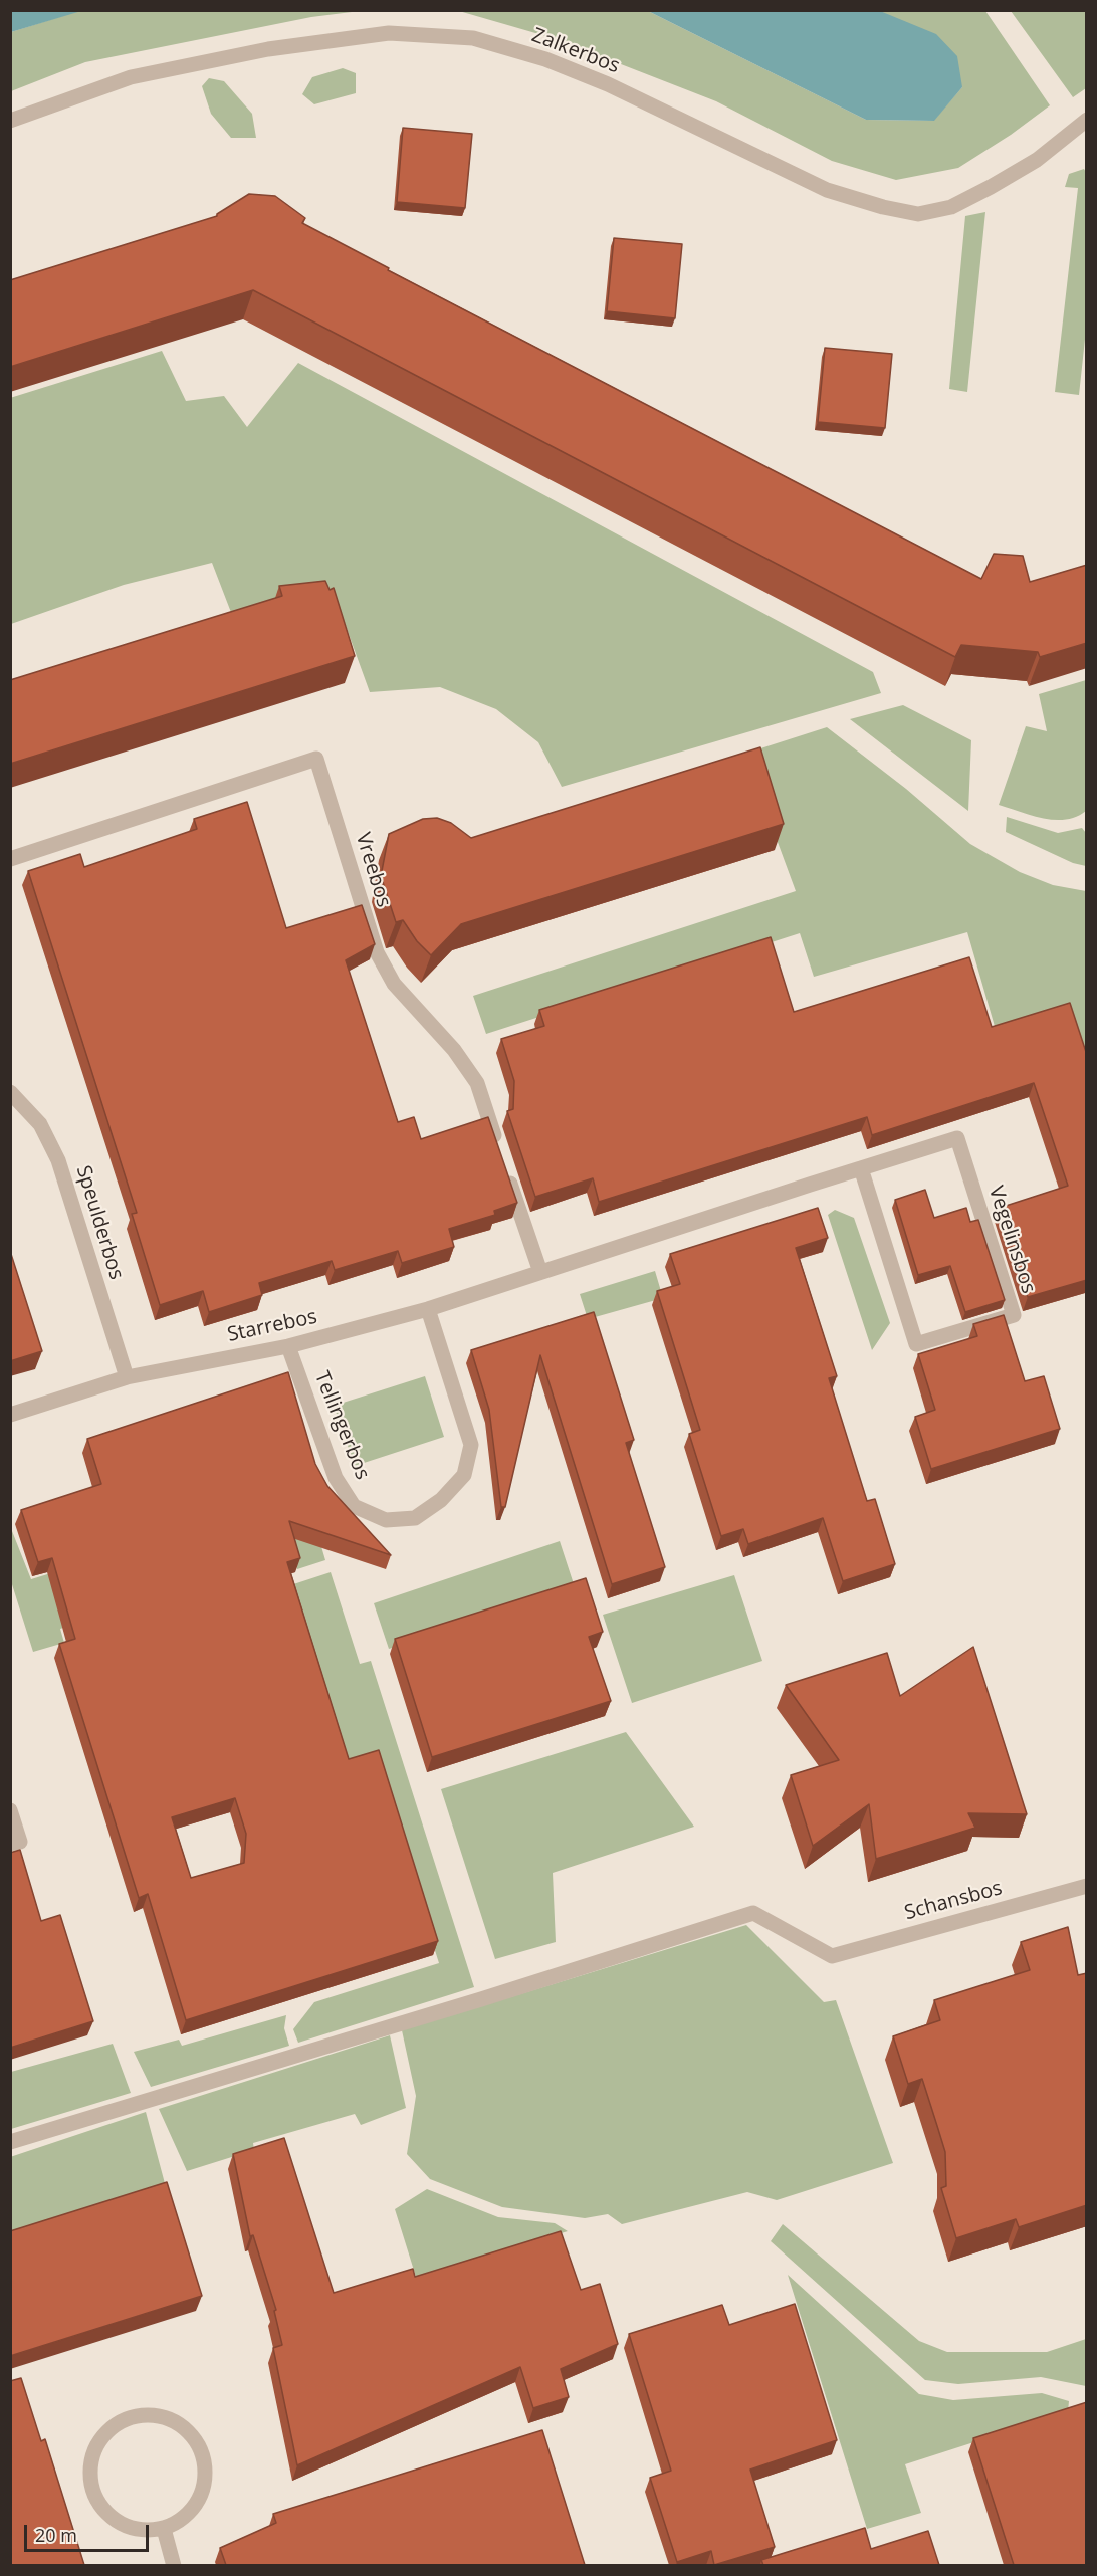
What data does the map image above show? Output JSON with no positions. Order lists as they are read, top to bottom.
{
  "streets": {
    "street": [
      "Zalkerbos",
      "Vreebos",
      "Speulderbos",
      "Vegelinsbos",
      "Starrebos",
      "Tellingerbos",
      "Schansbos"
    ]
  },
  "crossings": [
    ["Speulderbos", "Starrebos"],
    ["Vegelinsbos", "Starrebos"],
    ["Starrebos", "Tellingerbos"]
  ],
  "scale_bar": "20 m"
}
